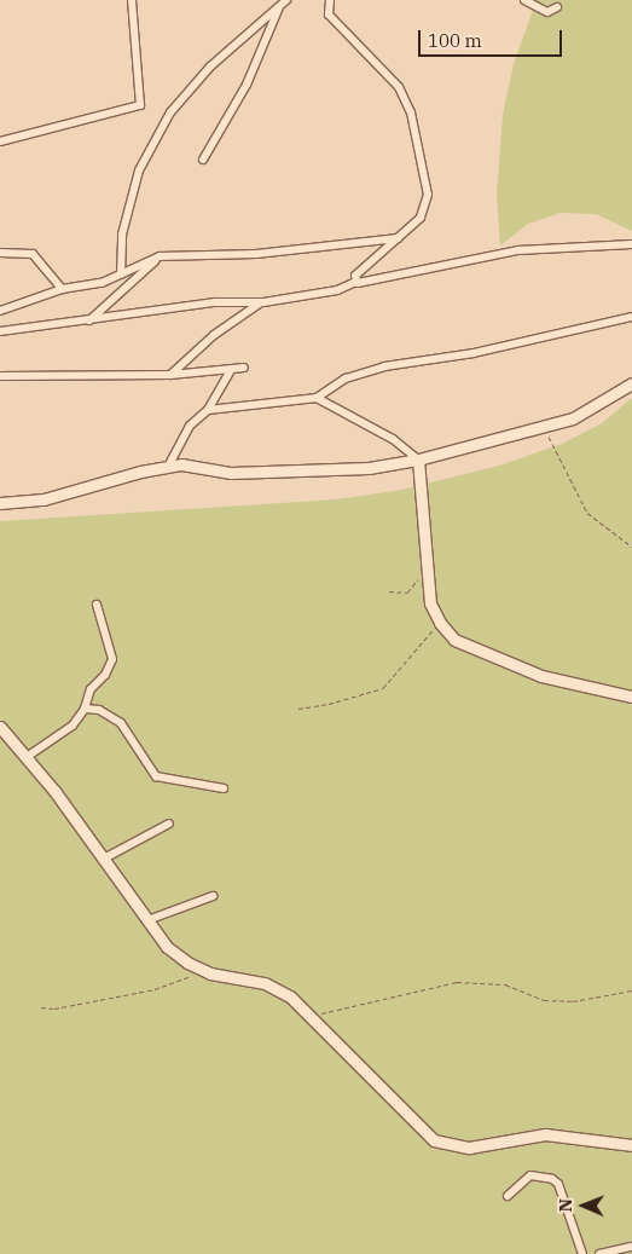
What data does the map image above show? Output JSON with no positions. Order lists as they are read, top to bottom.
{
  "scale_bar": "100 m",
  "north": "left"
}
